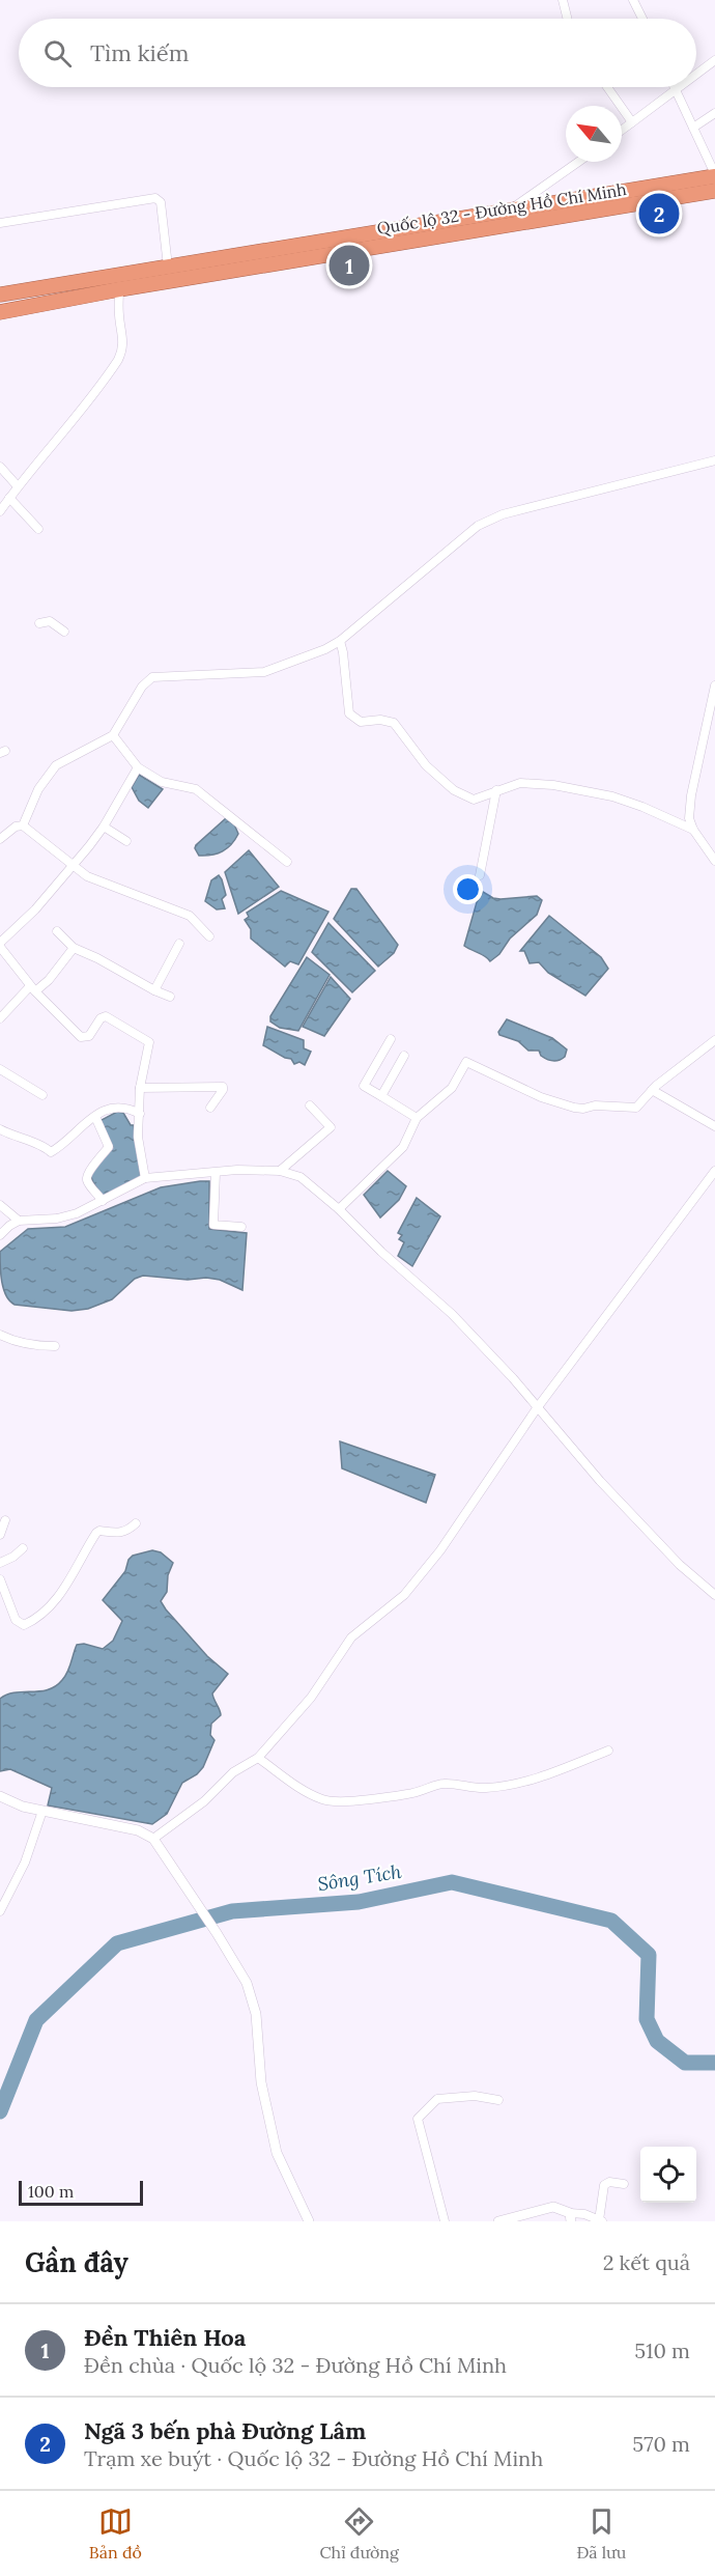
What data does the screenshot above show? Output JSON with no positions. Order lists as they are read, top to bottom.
{
  "streets": {
    "highway": ["Quốc lộ 32 - Đường Hồ Chí Minh"]
  },
  "water": ["Sông Tích"],
  "scale_bar": "100 m",
  "north": "top left",
  "page": {
    "search": "Tìm kiếm",
    "pins": ["2", "1"],
    "scale": "100 m",
    "heading": ["Gần đây", "2 kết quả"],
    "list": [
      {
        "mark": "1",
        "name": "Đền Thiên Hoa",
        "note": "Đền chùa · Quốc lộ 32 - Đường Hồ Chí Minh",
        "value": "510 m"
      },
      {
        "mark": "2",
        "name": "Ngã 3 bến phà Đường Lâm",
        "note": "Trạm xe buýt · Quốc lộ 32 - Đường Hồ Chí Minh",
        "value": "570 m"
      }
    ],
    "nav": ["Bản đồ", "Chỉ đường", "Đã lưu"]
  }
}
